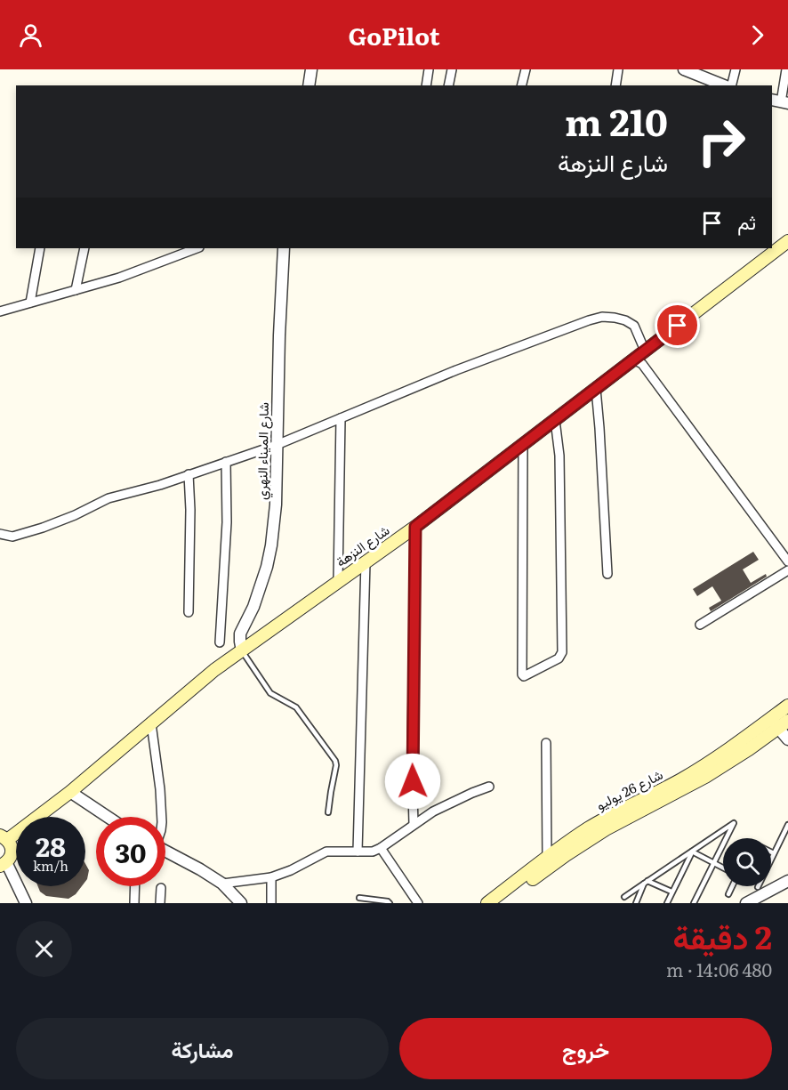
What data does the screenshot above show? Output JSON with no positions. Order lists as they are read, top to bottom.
{
  "streets": {
    "main road": ["شارع النزهة", "شارع 26 يوليو"],
    "street": ["شارع الميناء النهري"]
  },
  "crossings": [
    ["شارع الميناء النهري", "شارع النزهة"]
  ],
  "page": {
    "header": "GoPilot",
    "turn": ["210 m", "شارع النزهة"],
    "then": "ثم",
    "speed": "28 km/h",
    "limit": "30",
    "heading": ["2 دقيقة", "480 m · 14:06"],
    "buttons": ["خروج", "مشاركة"]
  }
}
